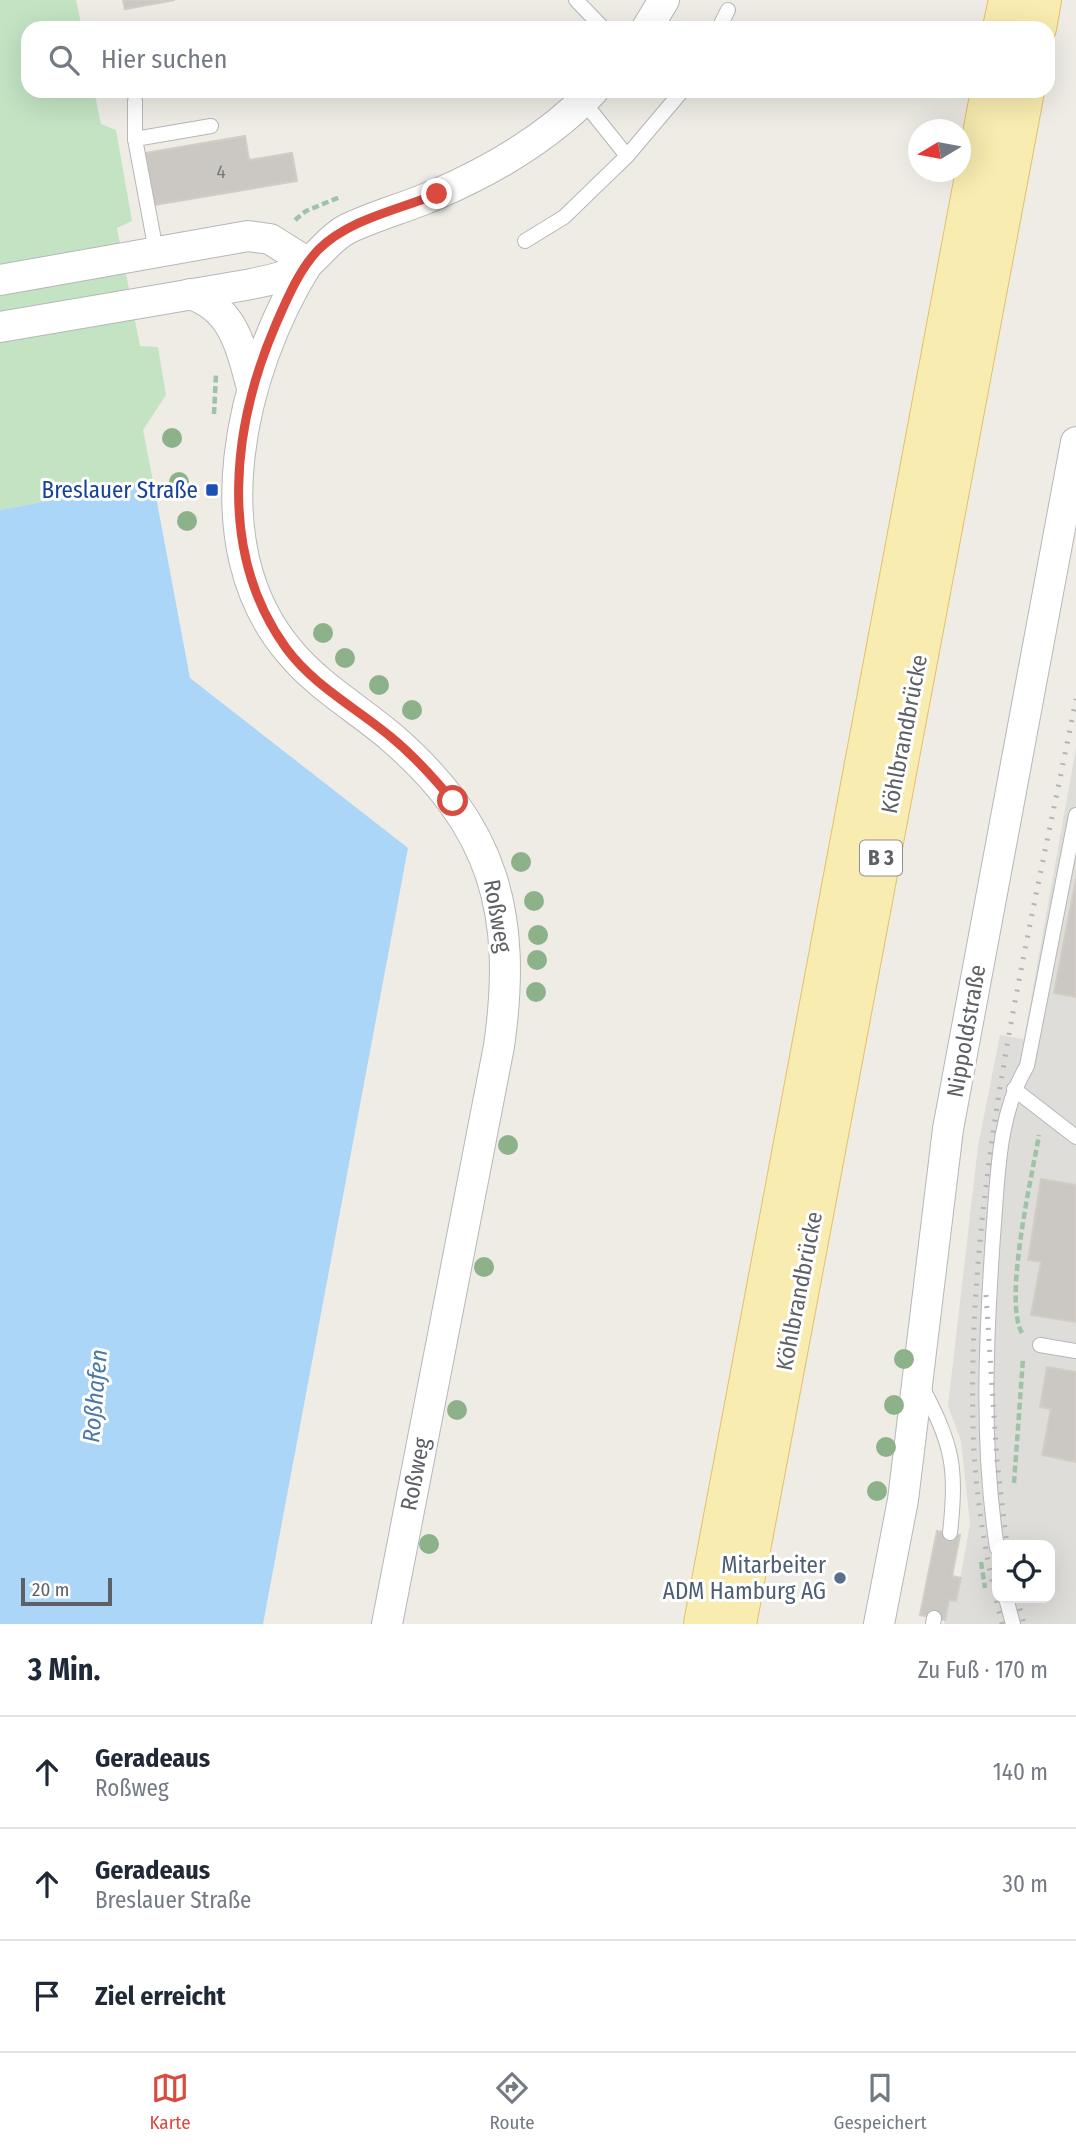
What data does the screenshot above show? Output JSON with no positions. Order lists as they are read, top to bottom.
{
  "streets": {
    "main road": ["Köhlbrandbrücke", "B 3"],
    "street": ["Roßweg", "Nippoldstraße"]
  },
  "water": ["Roßhafen"],
  "places": {
    "transit": ["Breslauer Straße"],
    "other": ["Mitarbeiter ADM Hamburg AG"]
  },
  "house_numbers": ["4"],
  "scale_bar": "20 m",
  "north": "left",
  "page": {
    "search": "Hier suchen",
    "scale": "20 m",
    "heading": ["3 Min.", "Zu Fuß · 170 m"],
    "list": [
      ["Geradeaus", "Roßweg", "140 m"],
      ["Geradeaus", "Breslauer Straße", "30 m"],
      "Ziel erreicht"
    ],
    "nav": ["Karte", "Route", "Gespeichert"]
  }
}
